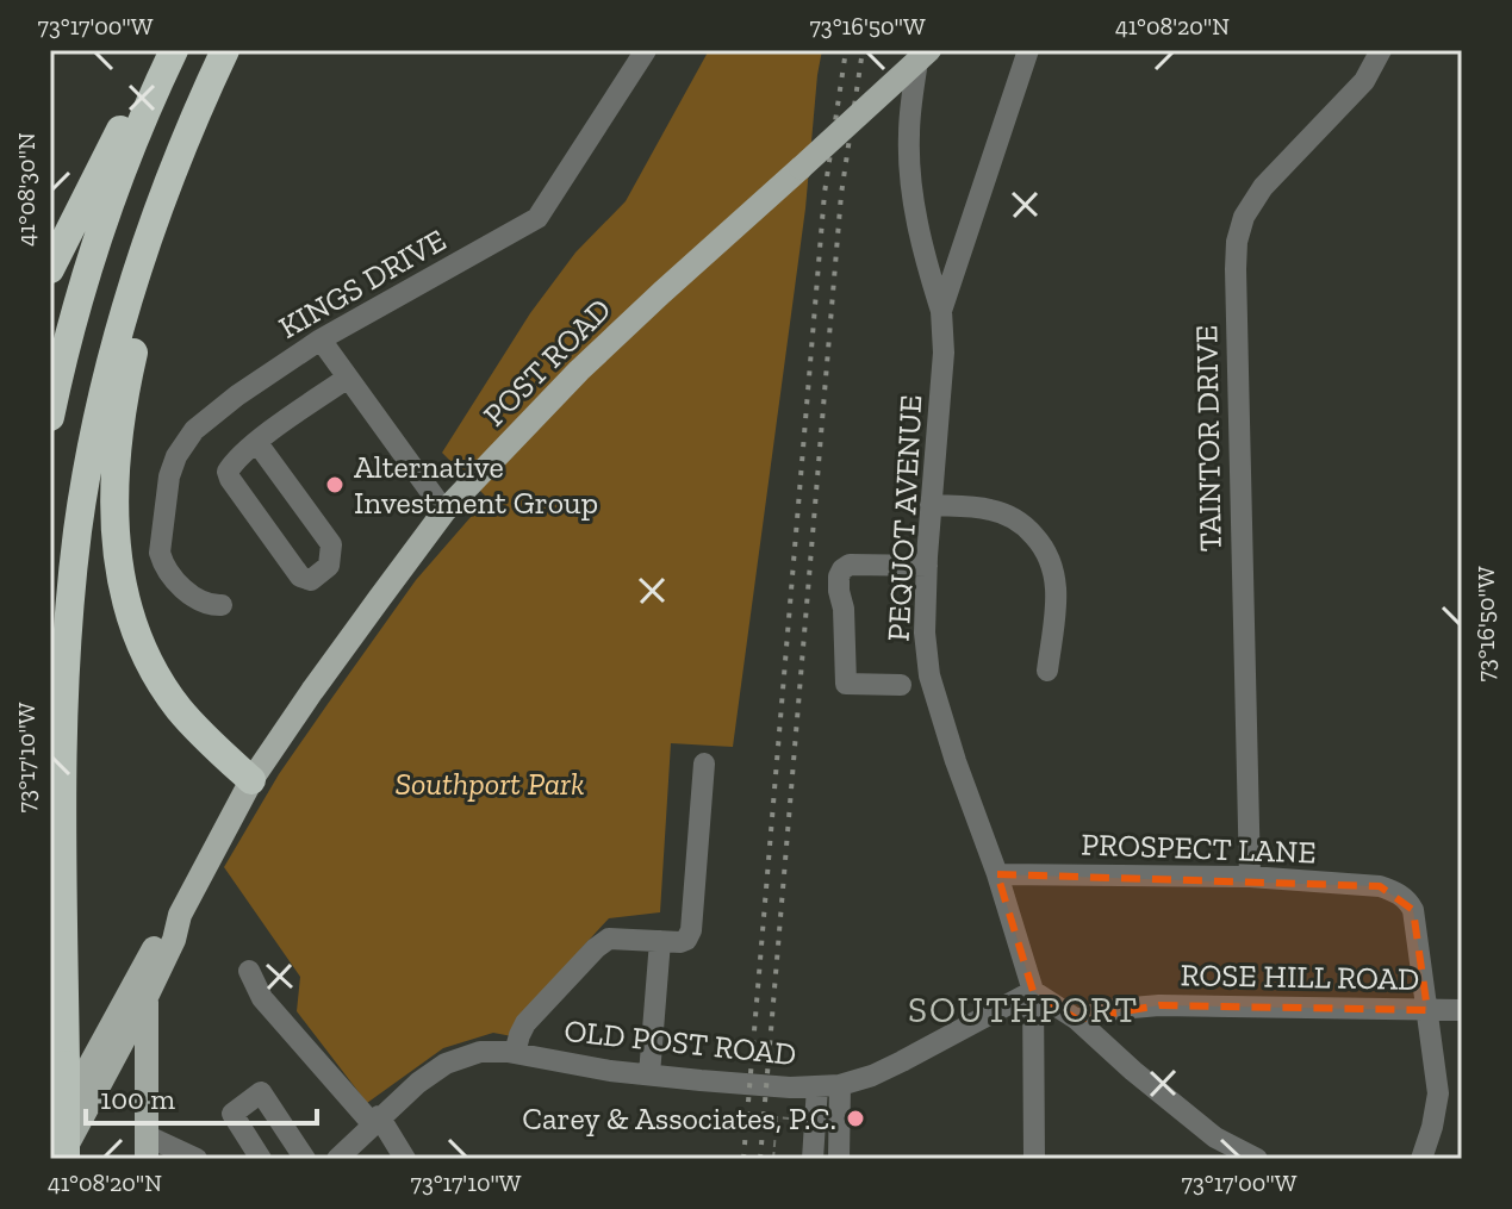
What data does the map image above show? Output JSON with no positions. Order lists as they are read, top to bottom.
{
  "streets": {
    "main road": ["POST ROAD"],
    "street": [
      "KINGS DRIVE",
      "TAINTOR DRIVE",
      "PEQUOT AVENUE",
      "PROSPECT LANE",
      "ROSE HILL ROAD",
      "OLD POST ROAD"
    ]
  },
  "crossings": [
    ["TAINTOR DRIVE", "PROSPECT LANE"],
    ["PEQUOT AVENUE", "PROSPECT LANE"],
    ["PEQUOT AVENUE", "OLD POST ROAD"],
    ["PROSPECT LANE", "ROSE HILL ROAD"]
  ],
  "districts": ["SOUTHPORT"],
  "parks": ["Southport Park"],
  "places": ["Alternative Investment Group", "Carey & Associates, P.C."],
  "scale_bar": "100 m",
  "coordinates": [
    "73°17'00\"W",
    "73°16'50\"W",
    "41°08'20\"N",
    "41°08'30\"N",
    "73°17'10\"W"
  ]
}
